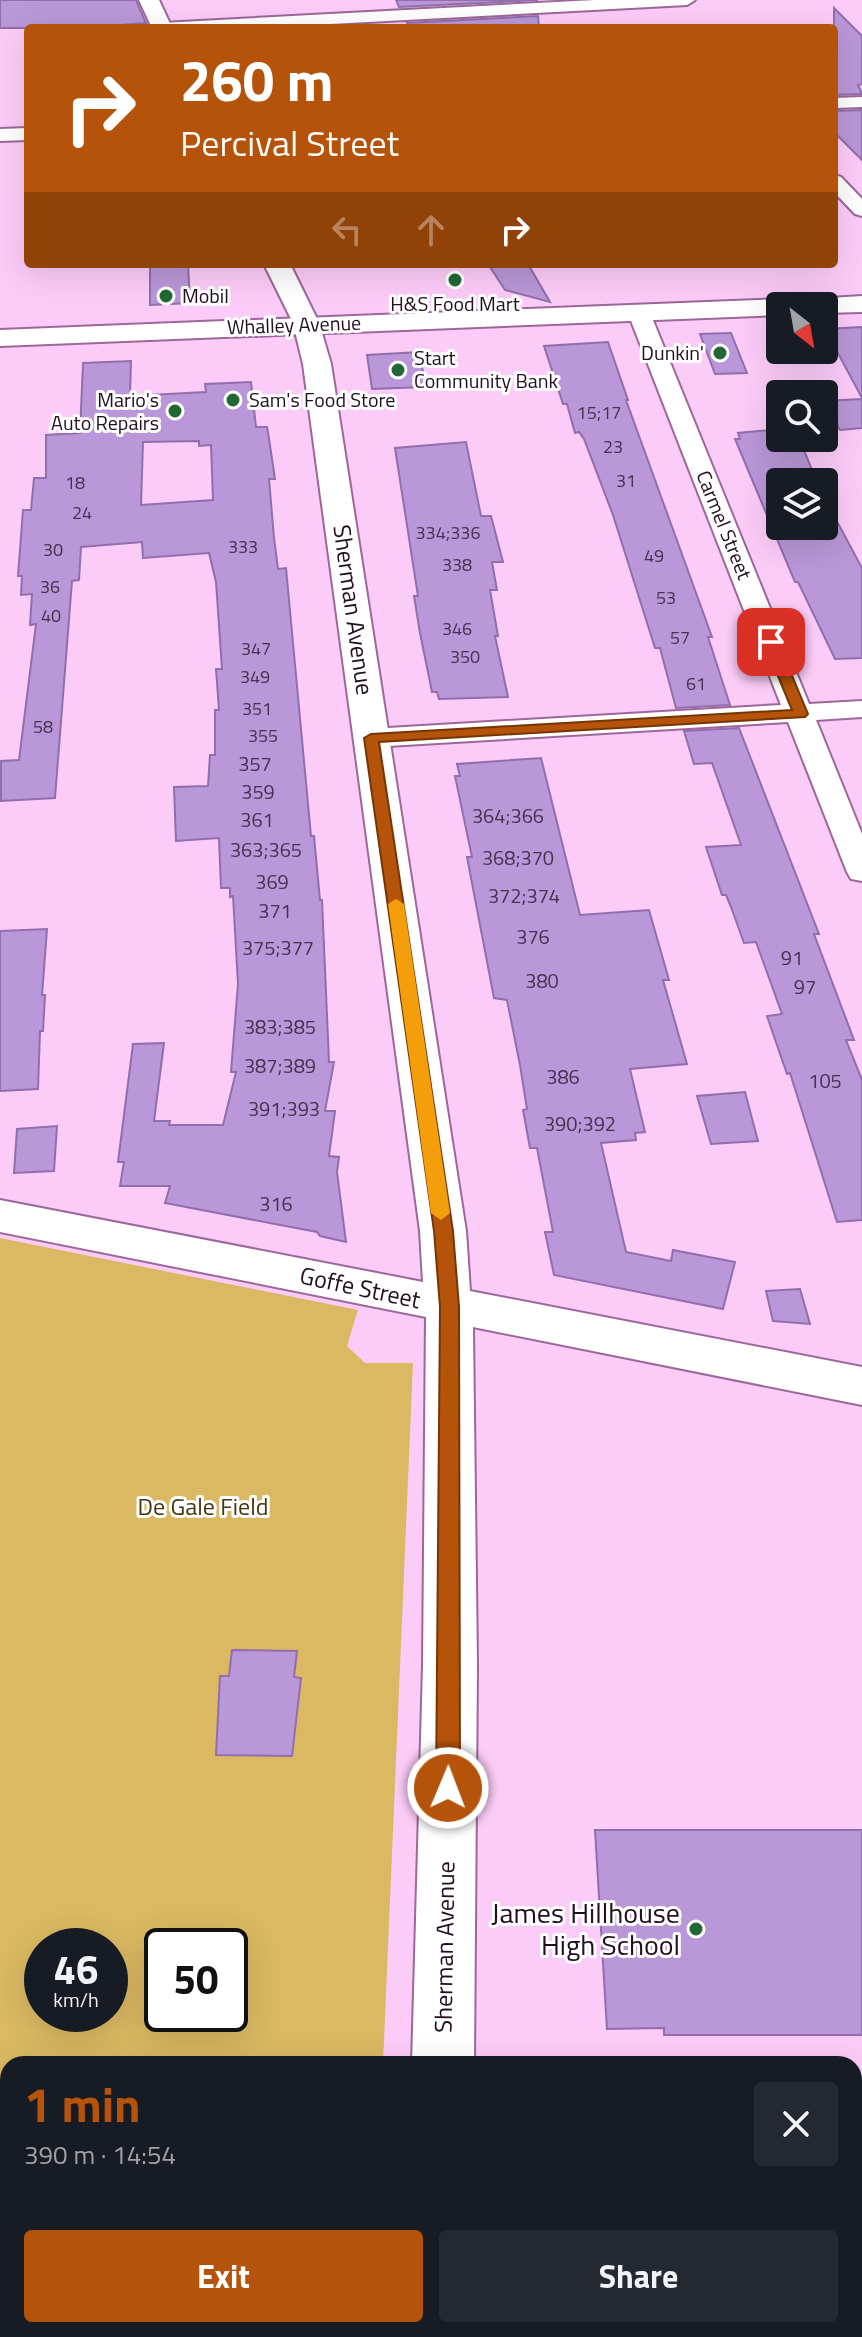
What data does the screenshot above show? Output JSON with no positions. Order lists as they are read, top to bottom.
{
  "streets": {
    "main road": ["Whalley Avenue", "Sherman Avenue", "Goffe Street"],
    "street": ["Carmel Street"]
  },
  "crossings": [
    ["Whalley Avenue", "Carmel Street"],
    ["Whalley Avenue", "Sherman Avenue"],
    ["Sherman Avenue", "Goffe Street"]
  ],
  "parks": ["De Gale Field"],
  "places": [
    "H&S Food Mart",
    "Mobil",
    "Dunkin'",
    "Start Community Bank",
    "Sam's Food Store",
    "Mario's Auto Repairs",
    "James Hillhouse High School"
  ],
  "house_numbers": [
    "15;17",
    "23",
    "31",
    "18",
    "24",
    "334;336",
    "333",
    "30",
    "49",
    "338",
    "36",
    "53",
    "40",
    "346",
    "57",
    "347",
    "350",
    "349",
    "61",
    "351",
    "58",
    "355",
    "357",
    "359",
    "364;366",
    "361",
    "363;365",
    "368;370",
    "369",
    "372;374",
    "371",
    "376",
    "375;377",
    "91",
    "380",
    "97",
    "383;385",
    "387;389",
    "386",
    "105",
    "391;393",
    "390;392",
    "316"
  ],
  "north": "bottom right",
  "page": {
    "turn": ["260 m", "Percival Street"],
    "speed": "46 km/h",
    "limit": "50",
    "heading": ["1 min", "390 m · 14:54"],
    "buttons": ["Exit", "Share"]
  }
}
